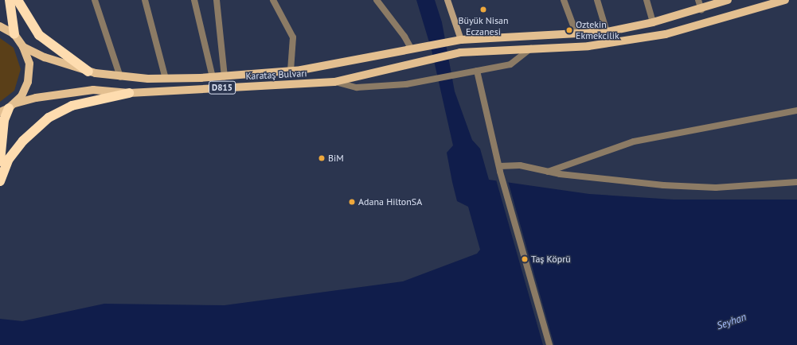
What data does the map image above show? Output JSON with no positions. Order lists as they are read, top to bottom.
{
  "streets": {
    "main road": ["Karataş Bulvarı", "D815"]
  },
  "crossings": [
    ["Karataş Bulvarı", "D815"]
  ],
  "water": ["Seyhan"],
  "places": [
    "Büyük Nisan Eczanesi",
    "Oztekin Ekmekcilik",
    "BiM",
    "Adana HiltonSA",
    "Taș Köprü"
  ]
}
